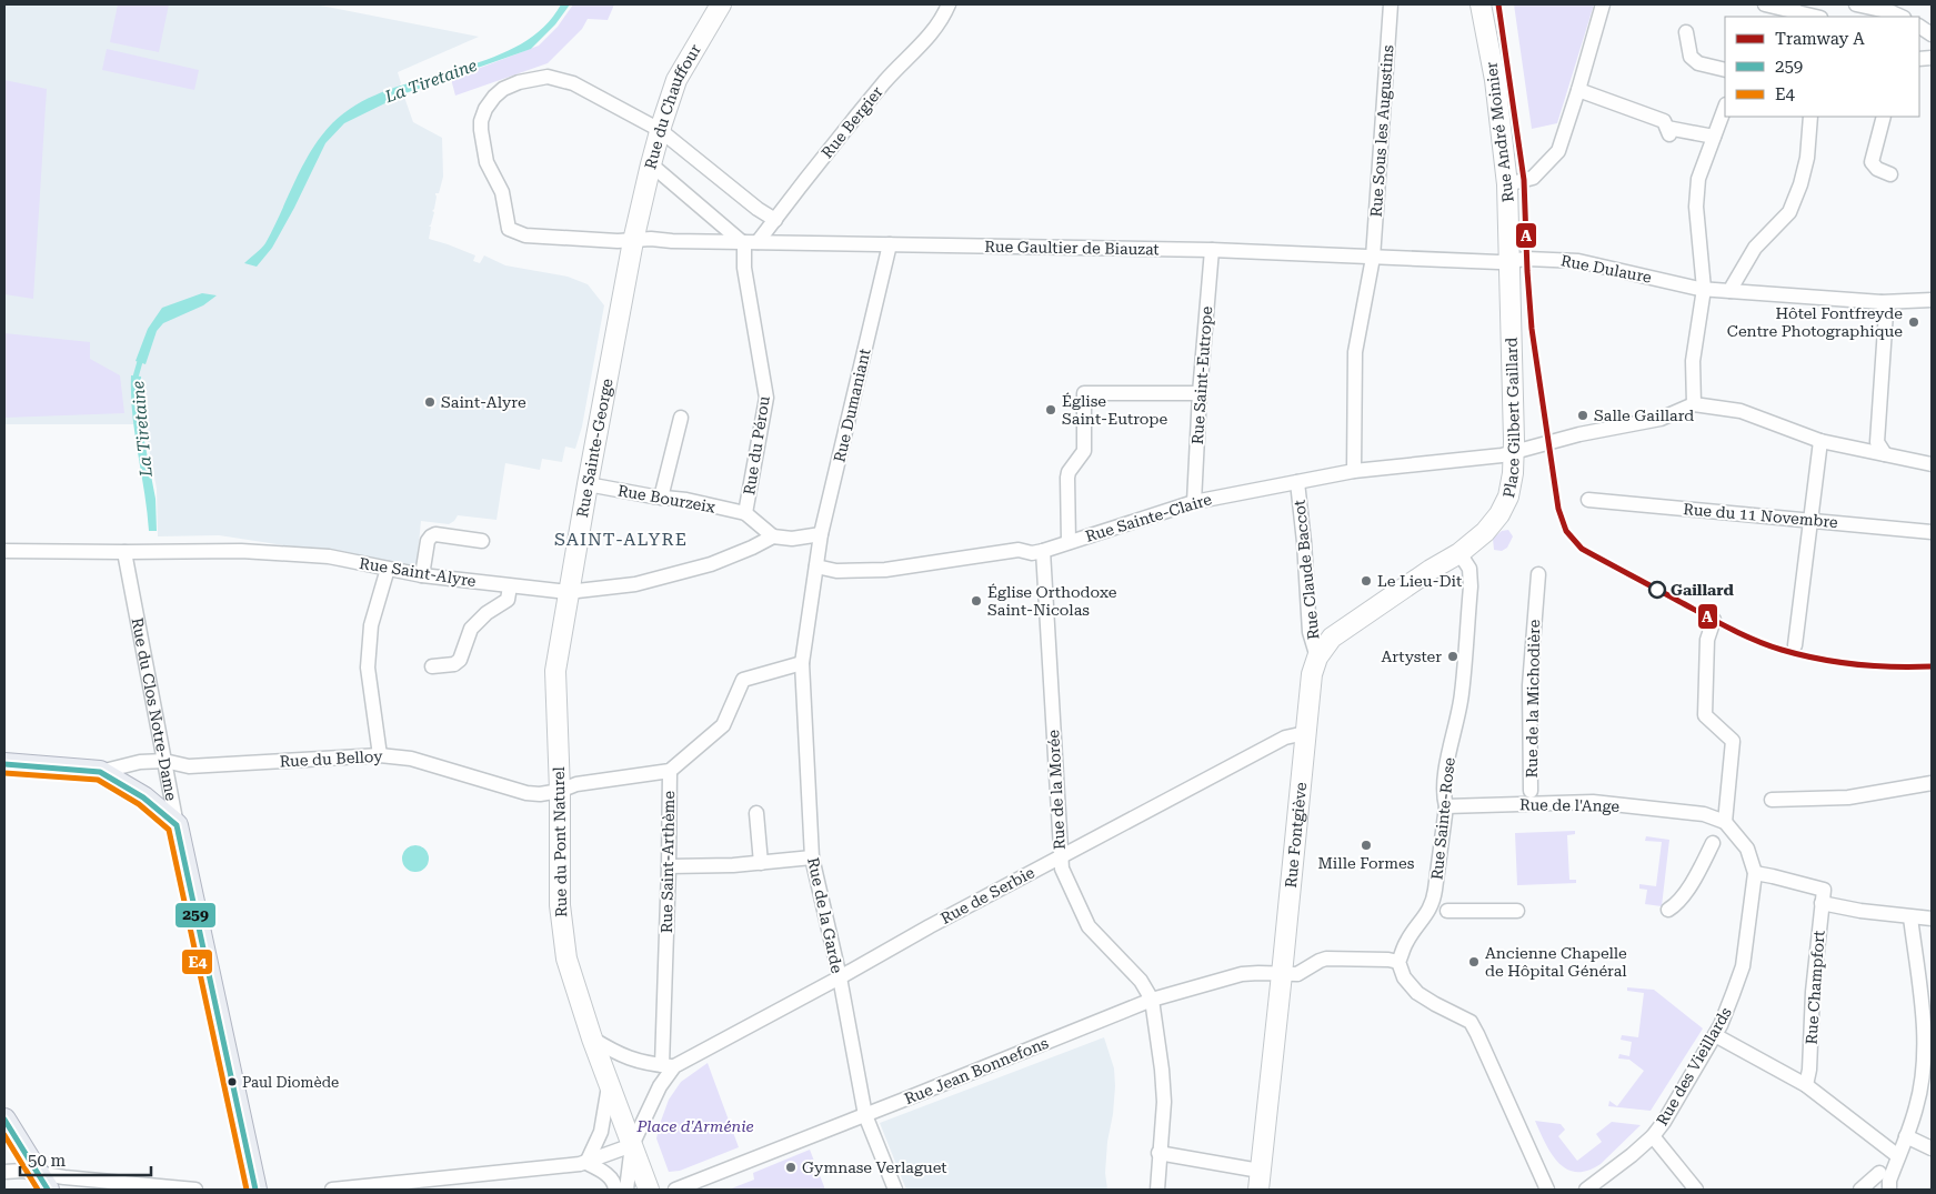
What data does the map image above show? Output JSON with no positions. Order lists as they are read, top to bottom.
{
  "streets": {
    "main road": [
      "Rue du Chauffour",
      "Rue André Moinier",
      "Place Gilbert Gaillard",
      "Rue Sainte-George",
      "Rue du Clos Notre-Dame",
      "Rue Fontgiève",
      "Rue du Pont Naturel"
    ],
    "street": [
      "Rue Bergier",
      "Rue Sous les Augustins",
      "Rue Gaultier de Biauzat",
      "Rue Dulaure",
      "Rue Saint-Eutrope",
      "Rue Dumaniant",
      "Rue du Pérou",
      "Rue Bourzeix",
      "Rue du 11 Novembre",
      "Rue Sainte-Claire",
      "Rue Claude Baccot",
      "Rue Saint-Alyre",
      "Rue de la Michodière",
      "Rue du Belloy",
      "Rue de la Morée",
      "Rue de l'Ange",
      "Rue Sainte-Rose",
      "Rue Saint-Arthème",
      "Rue de Serbie",
      "Rue de la Garde",
      "Rue Champfort",
      "Rue des Vieillards",
      "Rue Jean Bonnefons"
    ]
  },
  "crossings": [
    ["Rue du Chauffour", "Rue Bergier"],
    ["Rue du Chauffour", "Rue Gaultier de Biauzat"],
    ["Rue du Chauffour", "Rue du Pérou"],
    ["Rue du Chauffour", "Rue Sainte-George"],
    ["Rue Bergier", "Rue Gaultier de Biauzat"],
    ["Rue Bergier", "Rue du Pérou"],
    ["Rue Sous les Augustins", "Rue Gaultier de Biauzat"],
    ["Rue Sous les Augustins", "Rue Sainte-Claire"],
    ["Rue André Moinier", "Rue Gaultier de Biauzat"],
    ["Rue André Moinier", "Rue Dulaure"],
    ["Rue André Moinier", "Place Gilbert Gaillard"],
    ["Rue Gaultier de Biauzat", "Rue Dulaure"],
    ["Rue Gaultier de Biauzat", "Rue Saint-Eutrope"],
    ["Rue Gaultier de Biauzat", "Rue Dumaniant"],
    ["Rue Gaultier de Biauzat", "Place Gilbert Gaillard"],
    ["Rue Gaultier de Biauzat", "Rue du Pérou"],
    ["Rue Gaultier de Biauzat", "Rue Sainte-George"],
    ["Rue Dulaure", "Place Gilbert Gaillard"],
    ["Rue Saint-Eutrope", "Rue Sainte-Claire"],
    ["Rue Dumaniant", "Rue Sainte-Claire"],
    ["Rue Dumaniant", "Rue Saint-Alyre"],
    ["Rue Dumaniant", "Rue de la Garde"],
    ["Place Gilbert Gaillard", "Rue Sainte-Claire"],
    ["Place Gilbert Gaillard", "Rue Sainte-Rose"],
    ["Place Gilbert Gaillard", "Rue Fontgiève"],
    ["Rue du Pérou", "Rue Bourzeix"],
    ["Rue du Pérou", "Rue Saint-Alyre"],
    ["Rue Sainte-George", "Rue Bourzeix"],
    ["Rue Sainte-George", "Rue Saint-Alyre"],
    ["Rue Sainte-George", "Rue du Pont Naturel"],
    ["Rue Sainte-Claire", "Rue Claude Baccot"],
    ["Rue Sainte-Claire", "Rue de la Morée"],
    ["Rue Sainte-Claire", "Rue de la Garde"],
    ["Rue Claude Baccot", "Rue Fontgiève"],
    ["Rue Saint-Alyre", "Rue du Clos Notre-Dame"],
    ["Rue Saint-Alyre", "Rue du Pont Naturel"],
    ["Rue du Clos Notre-Dame", "Rue du Belloy"],
    ["Rue du Belloy", "Rue du Pont Naturel"],
    ["Rue du Belloy", "Rue Saint-Arthème"],
    ["Rue de la Morée", "Rue de Serbie"],
    ["Rue de la Morée", "Rue Jean Bonnefons"],
    ["Rue de l'Ange", "Rue Sainte-Rose"],
    ["Rue de l'Ange", "Rue des Vieillards"],
    ["Rue Sainte-Rose", "Rue Fontgiève"],
    ["Rue Sainte-Rose", "Rue Jean Bonnefons"],
    ["Rue Fontgiève", "Rue de Serbie"],
    ["Rue Fontgiève", "Rue Jean Bonnefons"],
    ["Rue du Pont Naturel", "Rue Saint-Arthème"],
    ["Rue du Pont Naturel", "Rue de Serbie"],
    ["Rue Saint-Arthème", "Rue de Serbie"],
    ["Rue de Serbie", "Rue de la Garde"],
    ["Rue de la Garde", "Rue Jean Bonnefons"]
  ],
  "districts": ["SAINT-ALYRE"],
  "water": ["La Tiretaine"],
  "parks": ["Place d'Arménie"],
  "places": [
    "Hôtel Fontfreyde Centre Photographique",
    "Saint-Alyre",
    "Église Saint-Eutrope",
    "Salle Gaillard",
    "Le Lieu-Dit",
    "Gaillard",
    "Église Orthodoxe Saint-Nicolas",
    "Artyster",
    "Mille Formes",
    "Ancienne Chapelle de Hôpital Général",
    "Paul Diomède",
    "Gymnase Verlaguet"
  ],
  "lines": ["tram line A", "transit line 259", "transit line E4"],
  "legend": ["Tramway A", "259", "E4"],
  "scale_bar": "50 m"
}
